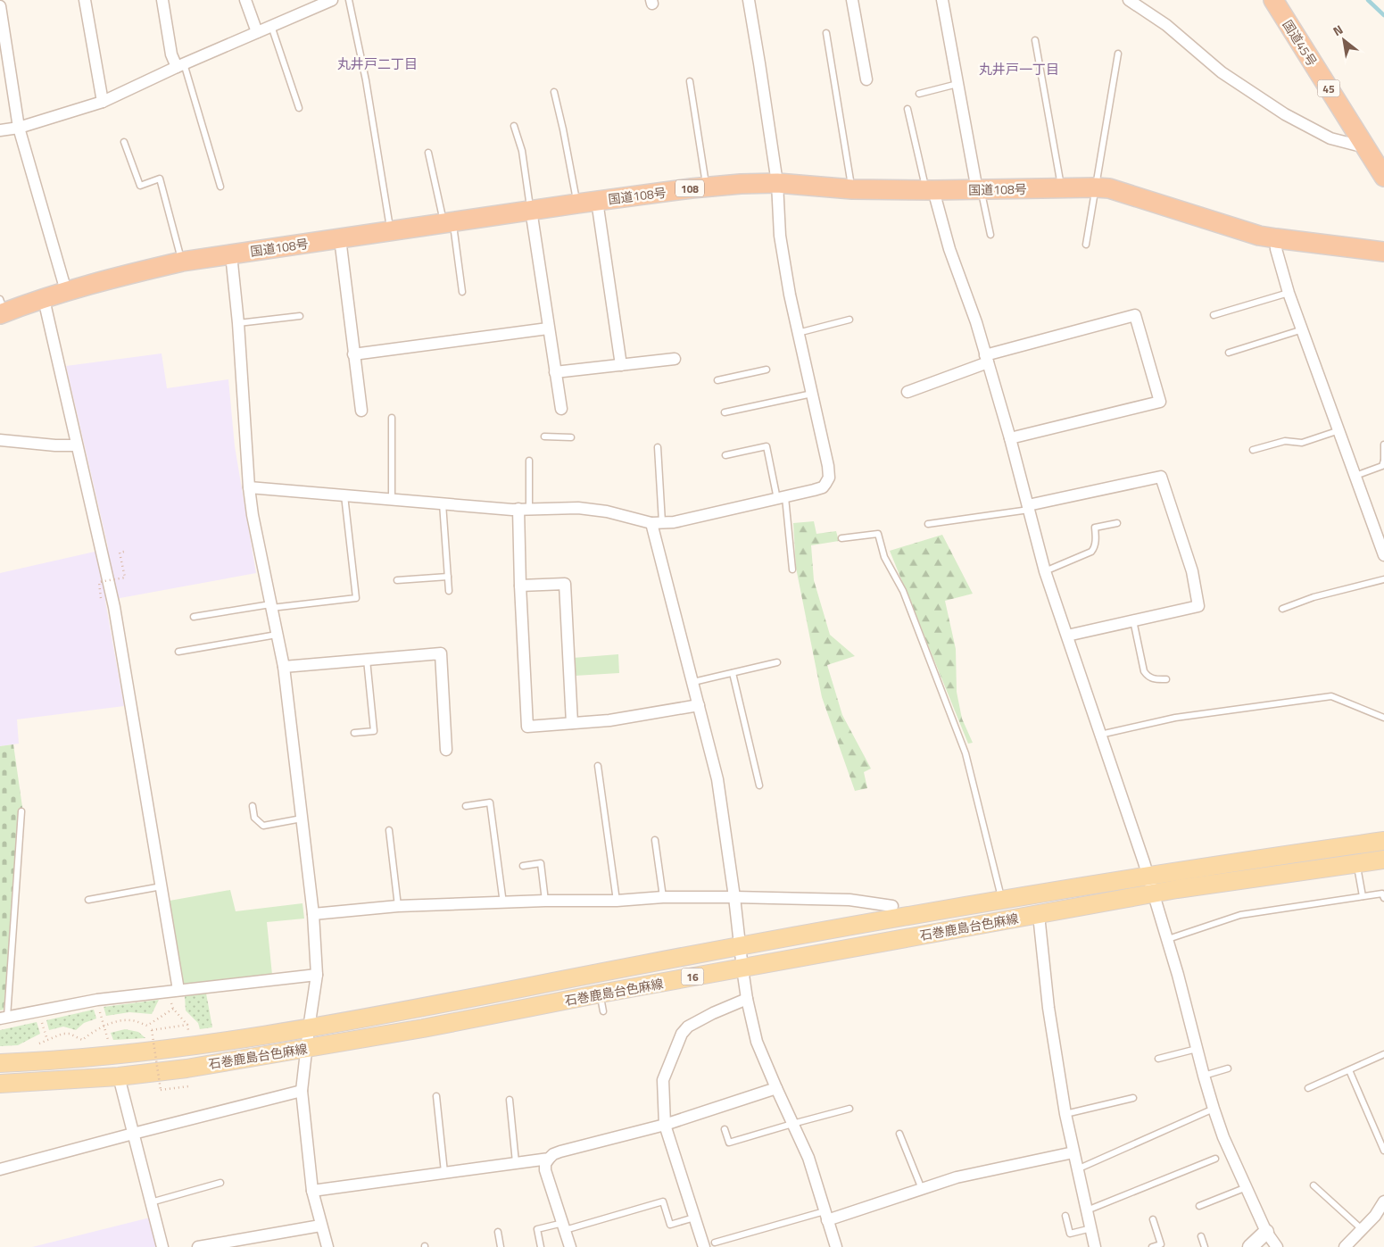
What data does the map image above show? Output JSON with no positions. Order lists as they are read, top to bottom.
{
  "streets": {
    "highway": [
      "国道45号",
      "45",
      "108",
      "国道108号"
    ],
    "main road": ["石巻鹿島台色麻線", "16"]
  },
  "districts": ["丸井戸二丁目", "丸井戸一丁目"],
  "north": "top left"
}
